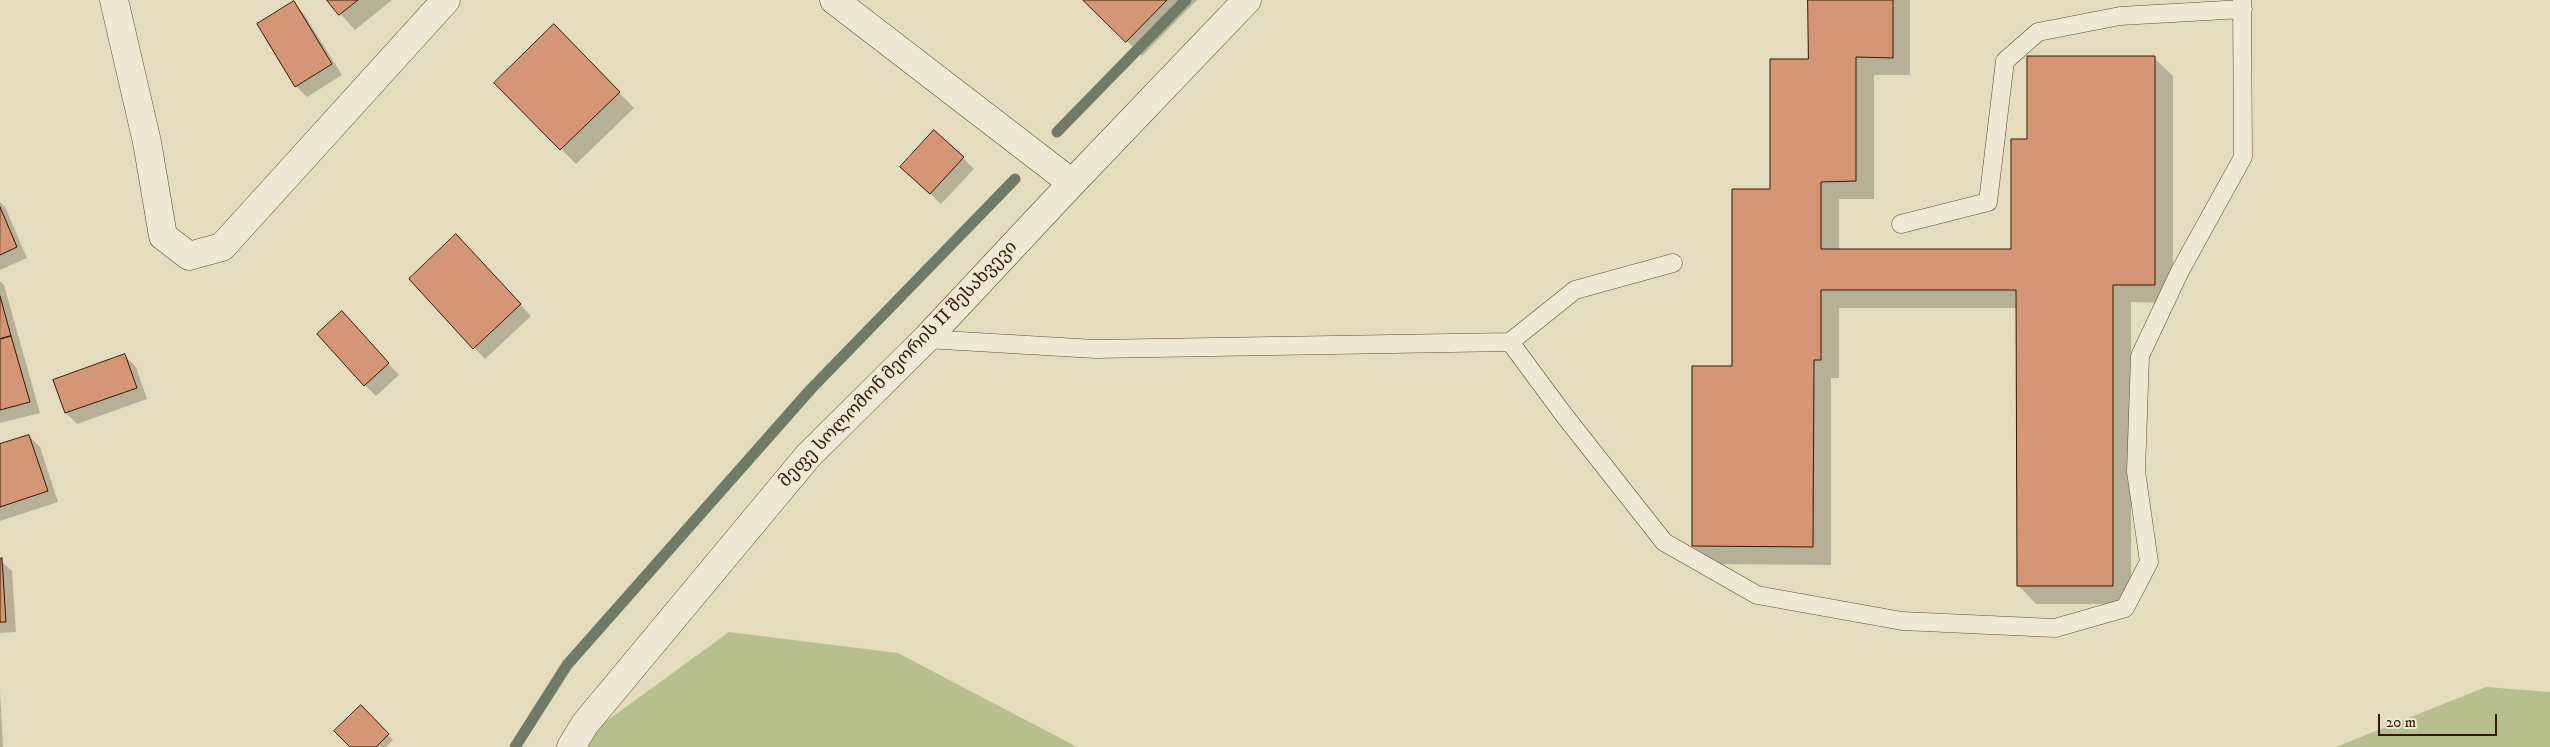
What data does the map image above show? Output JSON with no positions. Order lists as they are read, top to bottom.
{
  "streets": {
    "street": ["მეფე სოლომონ მეორის II შესახვევი"]
  },
  "scale_bar": "20 m"
}
